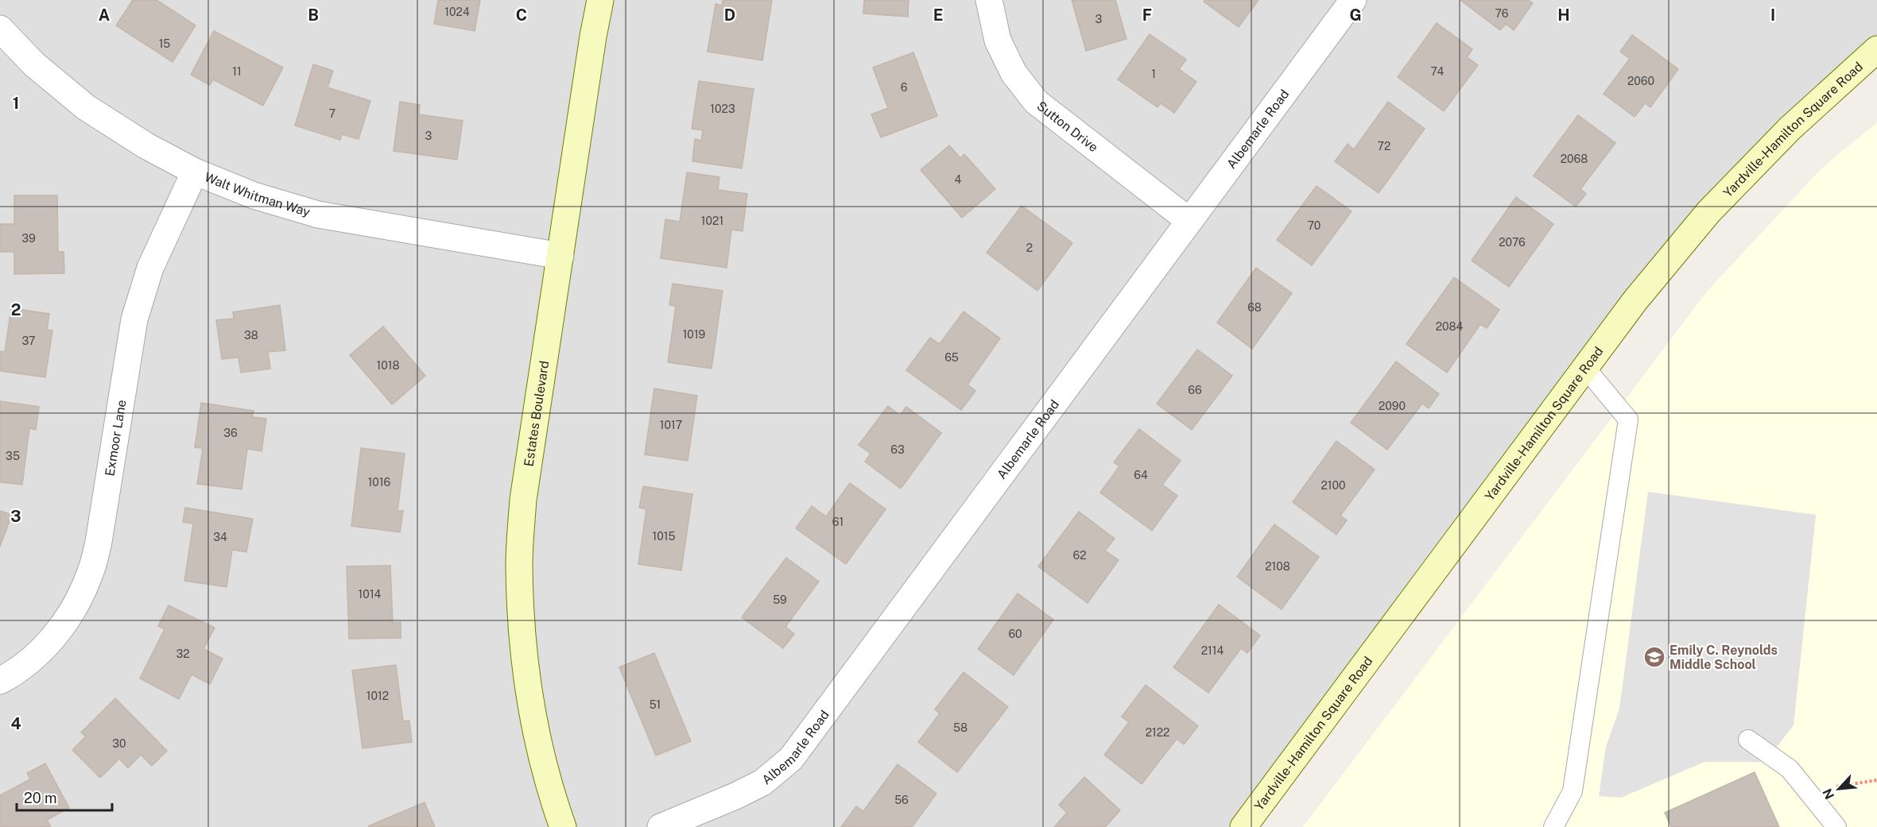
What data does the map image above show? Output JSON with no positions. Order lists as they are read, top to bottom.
{
  "streets": {
    "street": [
      "Sutton Drive",
      "Albemarle Road",
      "Yardville-Hamilton Square Road",
      "Walt Whitman Way",
      "Estates Boulevard",
      "Exmoor Lane"
    ]
  },
  "crossings": [
    ["Sutton Drive", "Albemarle Road"],
    ["Walt Whitman Way", "Estates Boulevard"],
    ["Walt Whitman Way", "Exmoor Lane"]
  ],
  "places": {
    "school or university": ["Emily C. Reynolds Middle School"]
  },
  "house_numbers": [
    "1024",
    "76",
    "3",
    "15",
    "11",
    "74",
    "1",
    "2060",
    "6",
    "1023",
    "7",
    "3",
    "72",
    "2068",
    "4",
    "1021",
    "70",
    "39",
    "2076",
    "2",
    "68",
    "2084",
    "1019",
    "38",
    "37",
    "65",
    "1018",
    "66",
    "2090",
    "1017",
    "36",
    "63",
    "35",
    "64",
    "1016",
    "2100",
    "61",
    "1015",
    "34",
    "62",
    "2108",
    "1014",
    "59",
    "60",
    "2114",
    "32",
    "1012",
    "51",
    "58",
    "2122",
    "30",
    "56"
  ],
  "scale_bar": "20 m",
  "north": "bottom left",
  "grid": {
    "columns": [
      "A",
      "B",
      "C",
      "D",
      "E",
      "F",
      "G",
      "H",
      "I"
    ],
    "rows": [
      "1",
      "2",
      "3",
      "4"
    ]
  }
}
